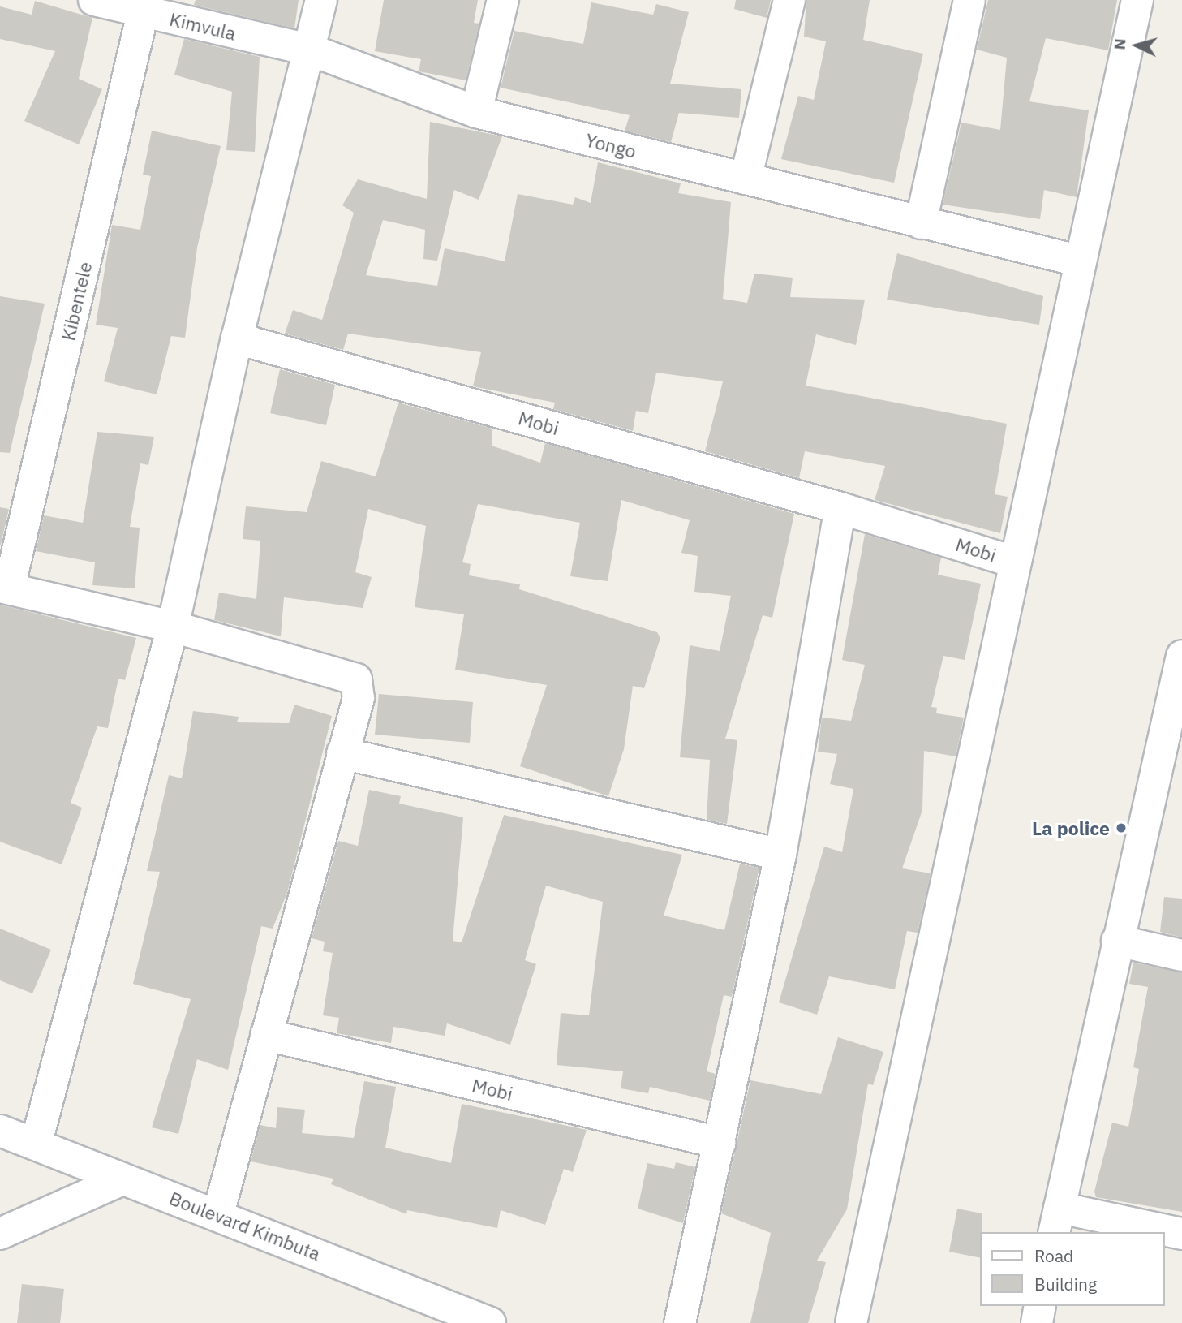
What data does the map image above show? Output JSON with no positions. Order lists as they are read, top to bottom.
{
  "streets": {
    "street": [
      "Kimvula",
      "Yongo",
      "Kibentele",
      "Mobi",
      "Boulevard Kimbuta"
    ]
  },
  "crossings": [
    ["Kimvula", "Yongo"],
    ["Kimvula", "Kibentele"]
  ],
  "places": ["La police"],
  "legend": ["Road", "Building"],
  "north": "left"
}
